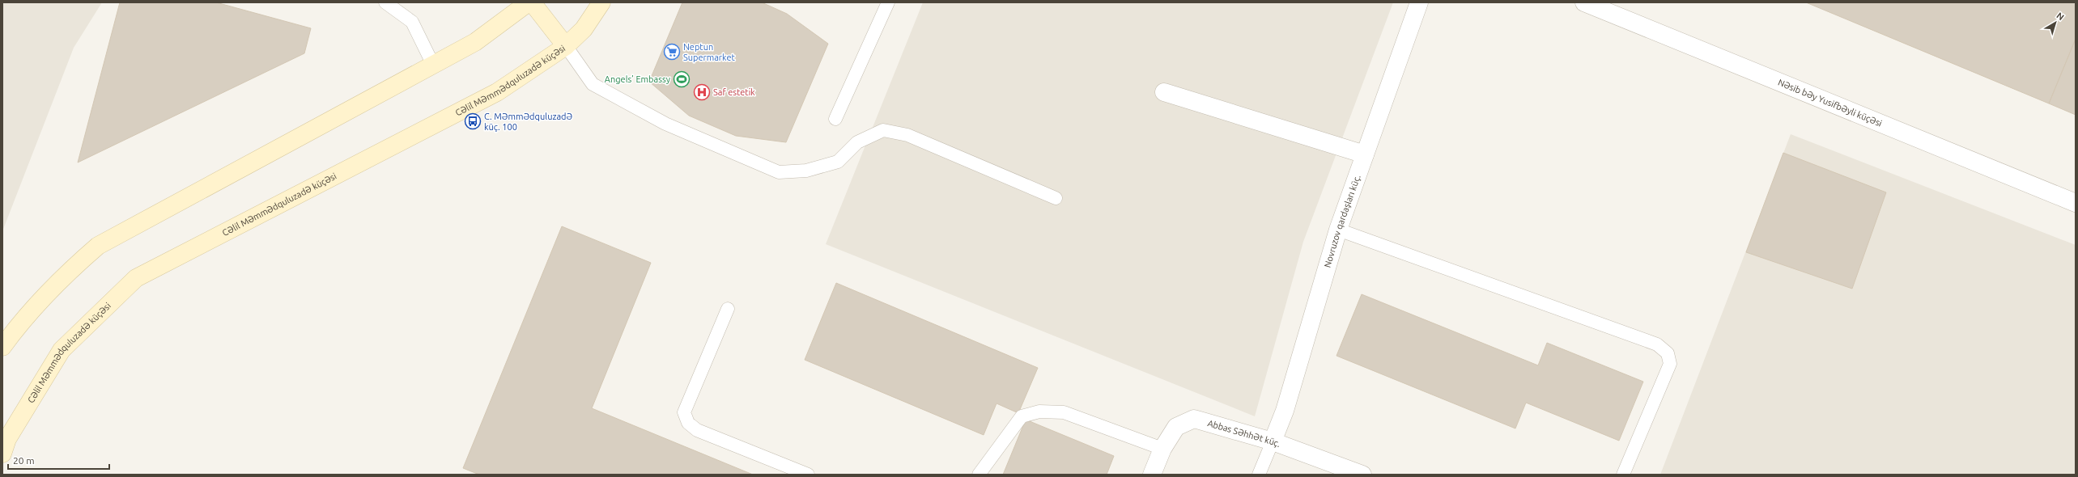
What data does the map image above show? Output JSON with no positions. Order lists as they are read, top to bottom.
{
  "streets": {
    "main road": ["Cəlil Məmmədquluzadə küçəsi"],
    "street": ["Nəsib bəy Yusifbəyli küçəsi", "Novruzov qardaşları küç.", "Abbas Səhhət küç."]
  },
  "crossings": [
    ["Novruzov qardaşları küç.", "Abbas Səhhət küç."]
  ],
  "places": {
    "supermarket": ["Neptun Supermarket"],
    "sports": ["Angels’ Embassy"],
    "hospital": ["Saf estetik"],
    "bus stop": ["C. Məmmədquluzadə küç. 100"]
  },
  "scale_bar": "20 m",
  "north": "top right"
}
